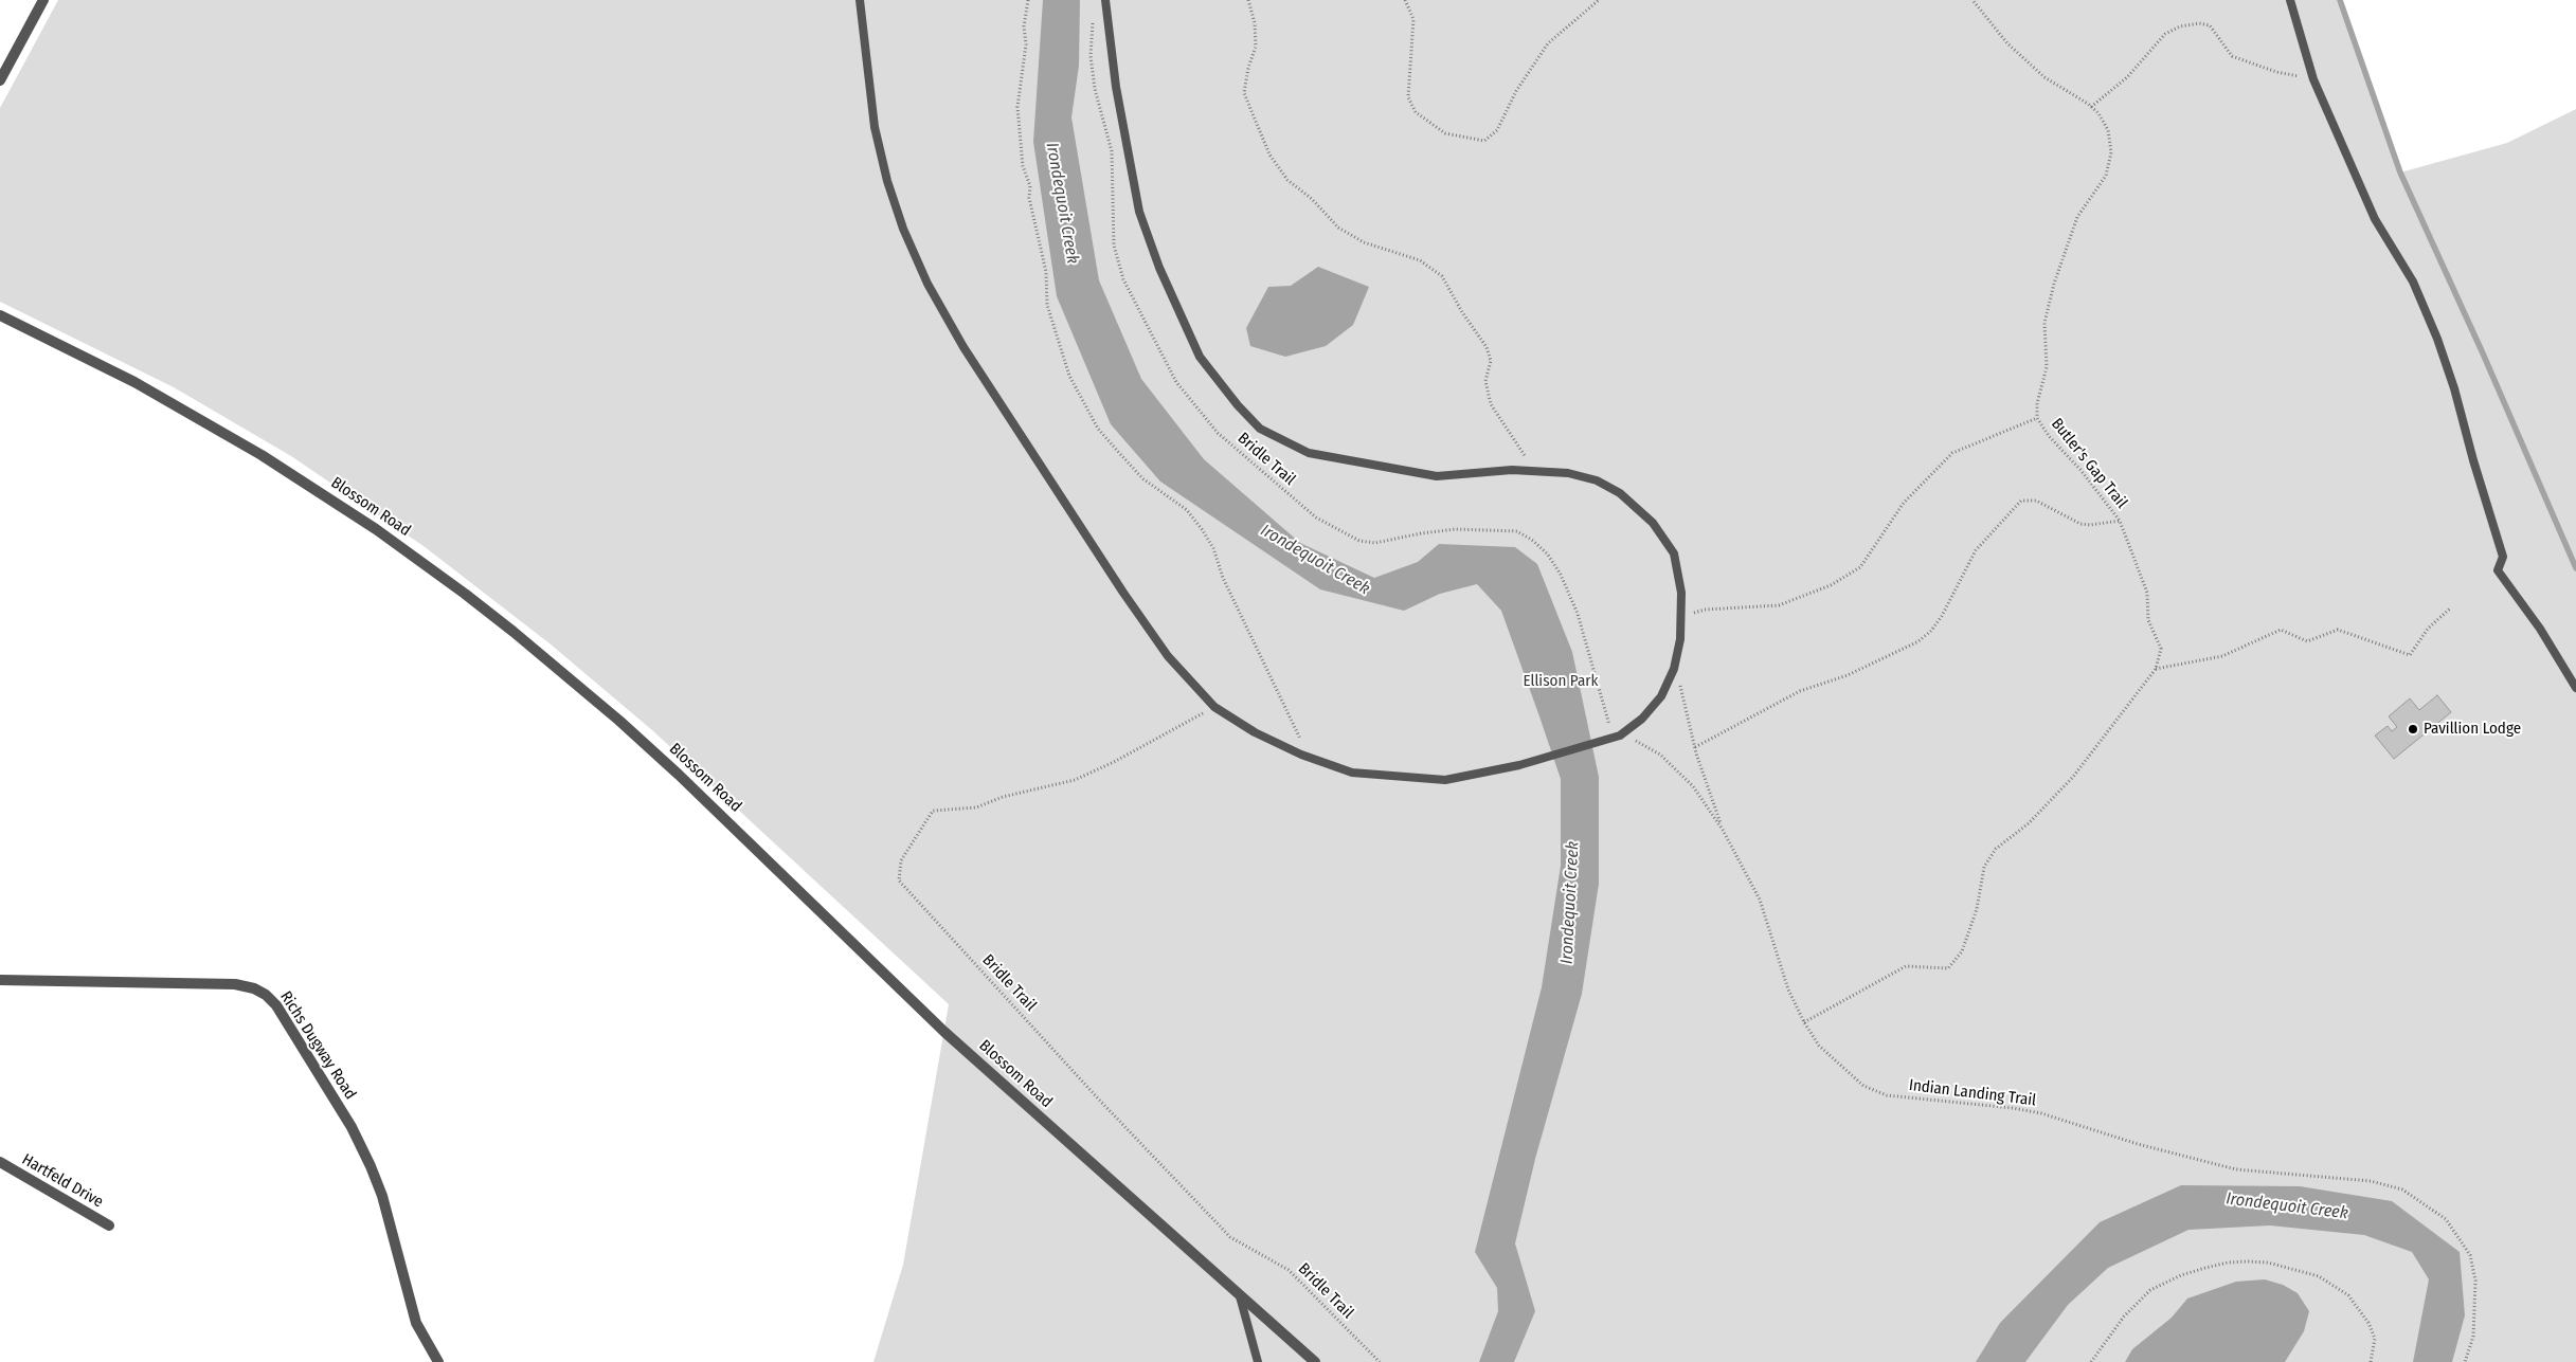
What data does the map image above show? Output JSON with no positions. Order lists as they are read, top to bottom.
{
  "streets": {
    "street": ["Blossom Road", "Richs Dugway Road", "Hartfeld Drive"],
    "path": ["Bridle Trail", "Butler's Gap Trail", "Indian Landing Trail"]
  },
  "crossings": [
    ["Bridle Trail", "Indian Landing Trail"]
  ],
  "water": ["Irondequoit Creek"],
  "parks": ["Ellison Park"],
  "places": ["Pavillion Lodge"]
}
